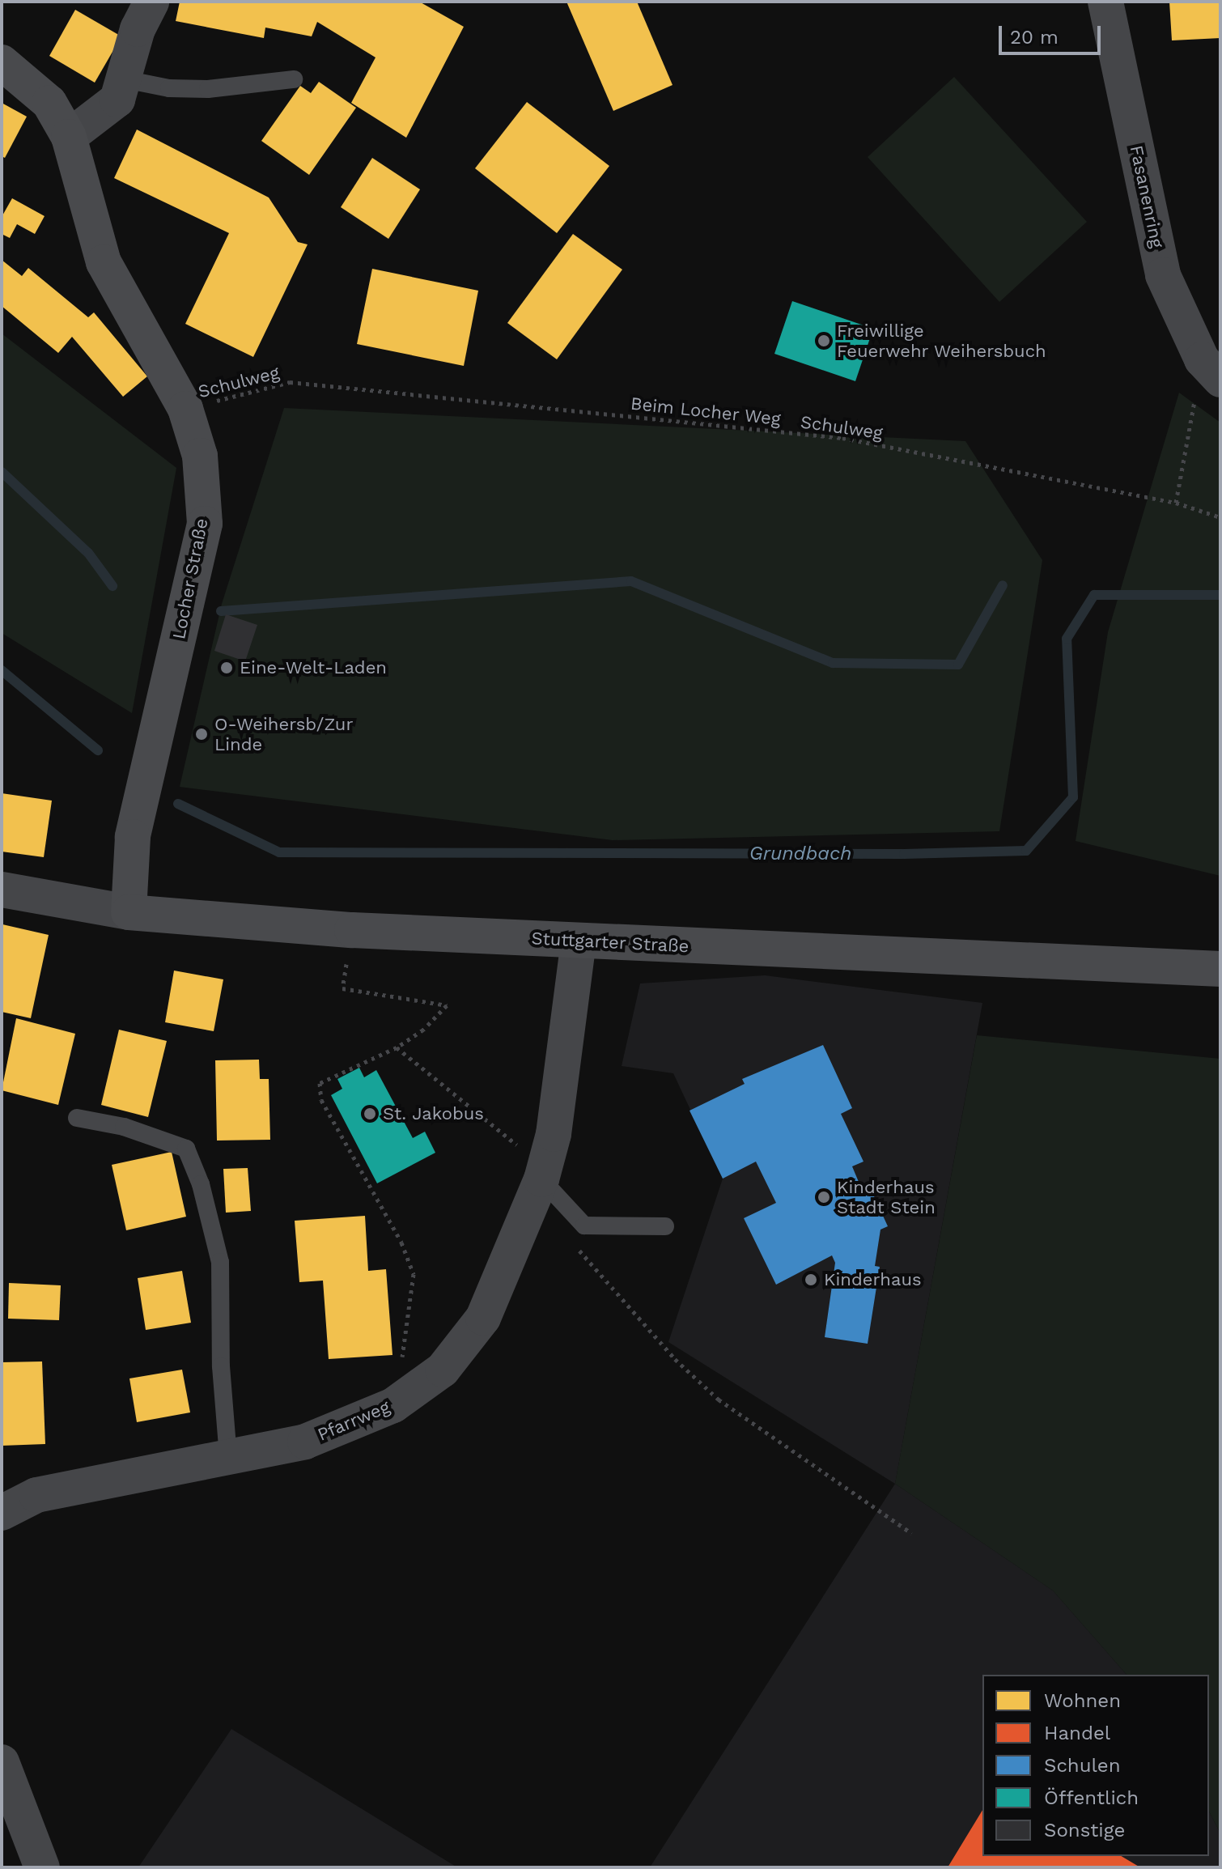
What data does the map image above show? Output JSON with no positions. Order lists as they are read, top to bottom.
{
  "streets": {
    "street": [
      "Fasanenring",
      "Locher Straße",
      "Stuttgarter Straße",
      "Pfarrweg"
    ],
    "path": ["Schulweg"]
  },
  "crossings": [
    ["Locher Straße", "Stuttgarter Straße"],
    ["Stuttgarter Straße", "Pfarrweg"]
  ],
  "water": ["Grundbach"],
  "places": [
    "Freiwillige Feuerwehr Weihersbuch",
    "Eine-Welt-Laden",
    "O-Weihersb/Zur Linde",
    "St. Jakobus",
    "Kinderhaus Stadt Stein",
    "Kinderhaus"
  ],
  "legend": [
    "Wohnen",
    "Handel",
    "Schulen",
    "Öffentlich",
    "Sonstige"
  ],
  "scale_bar": "20 m"
}
